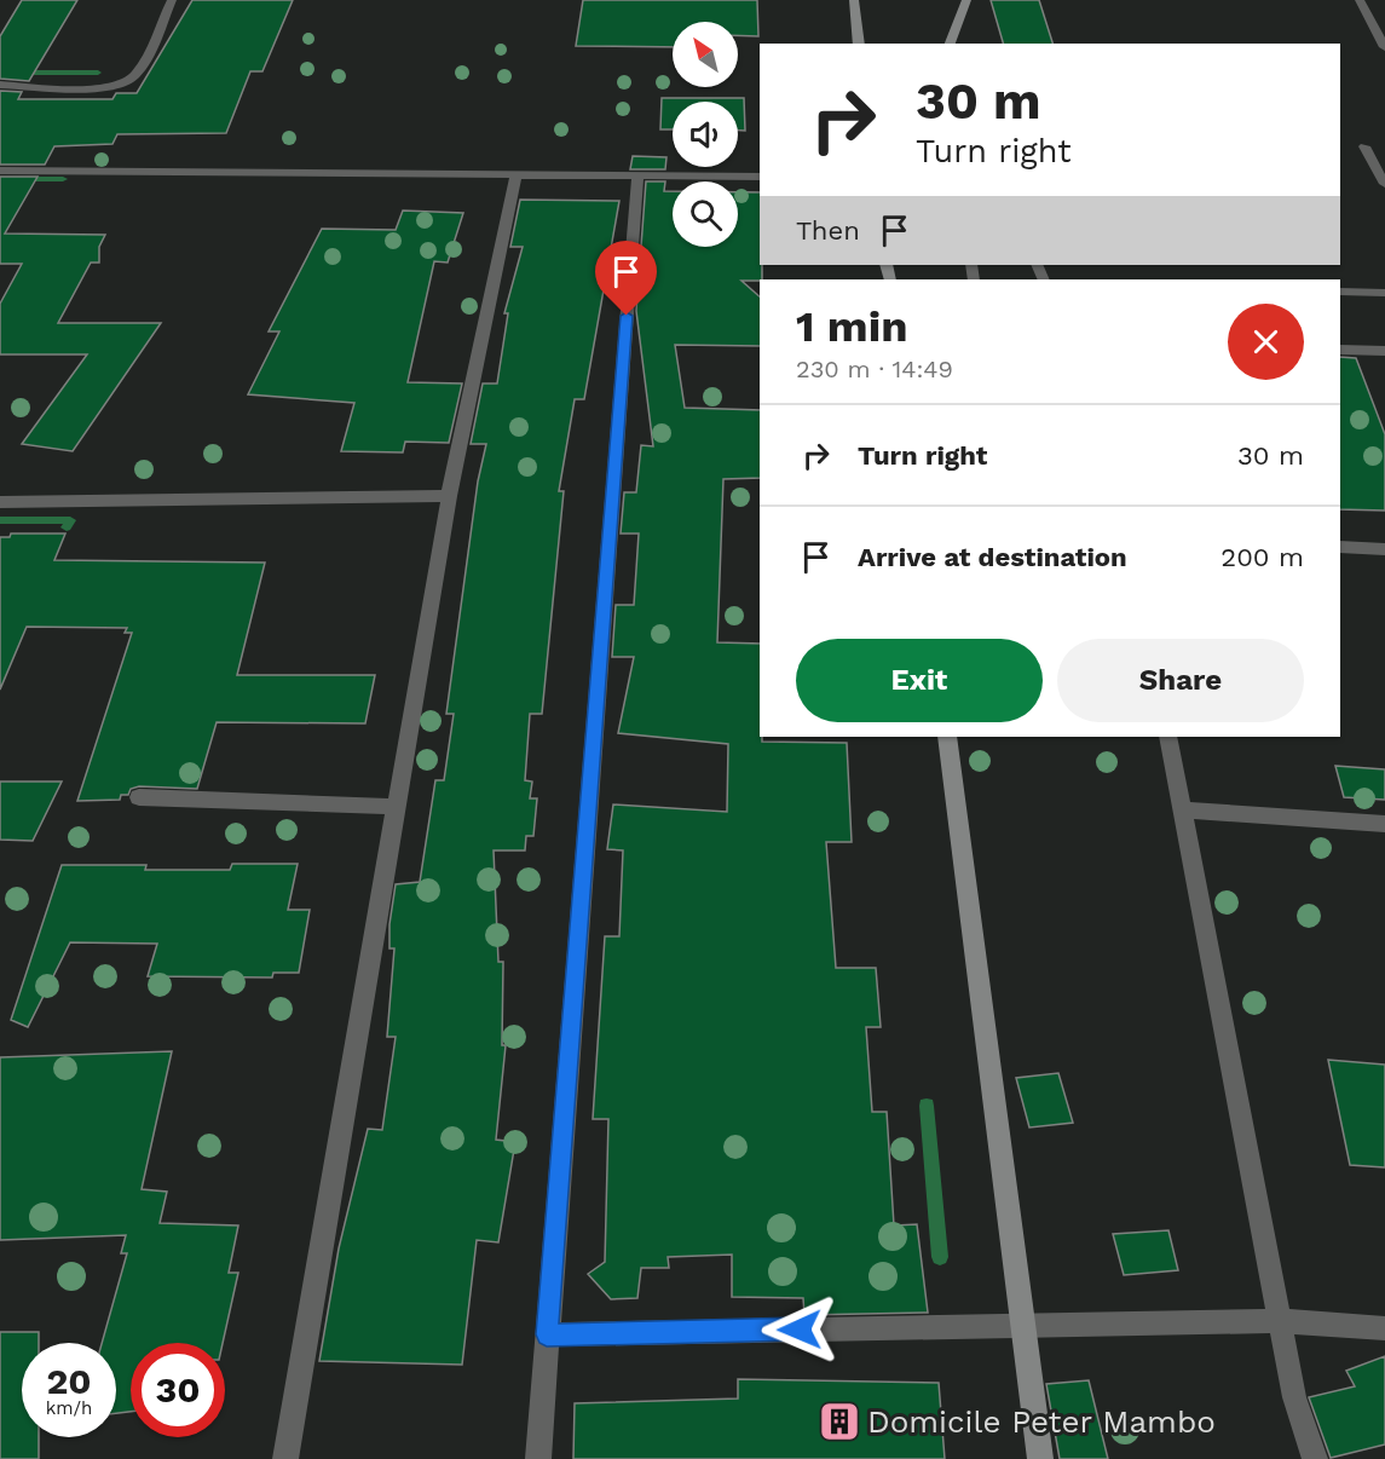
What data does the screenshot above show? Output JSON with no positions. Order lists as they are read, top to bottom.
{
  "places": {
    "building": ["Domicile Peter Mambo"]
  },
  "north": "top left",
  "page": {
    "turn": ["30 m", "Turn right"],
    "then": "Then",
    "heading": ["1 min", "230 m · 14:49"],
    "list": [
      {
        "name": "Turn right",
        "value": "30 m"
      },
      {
        "name": "Arrive at destination",
        "value": "200 m"
      }
    ],
    "buttons": ["Exit", "Share"],
    "speed": "20 km/h",
    "limit": "30"
  }
}
